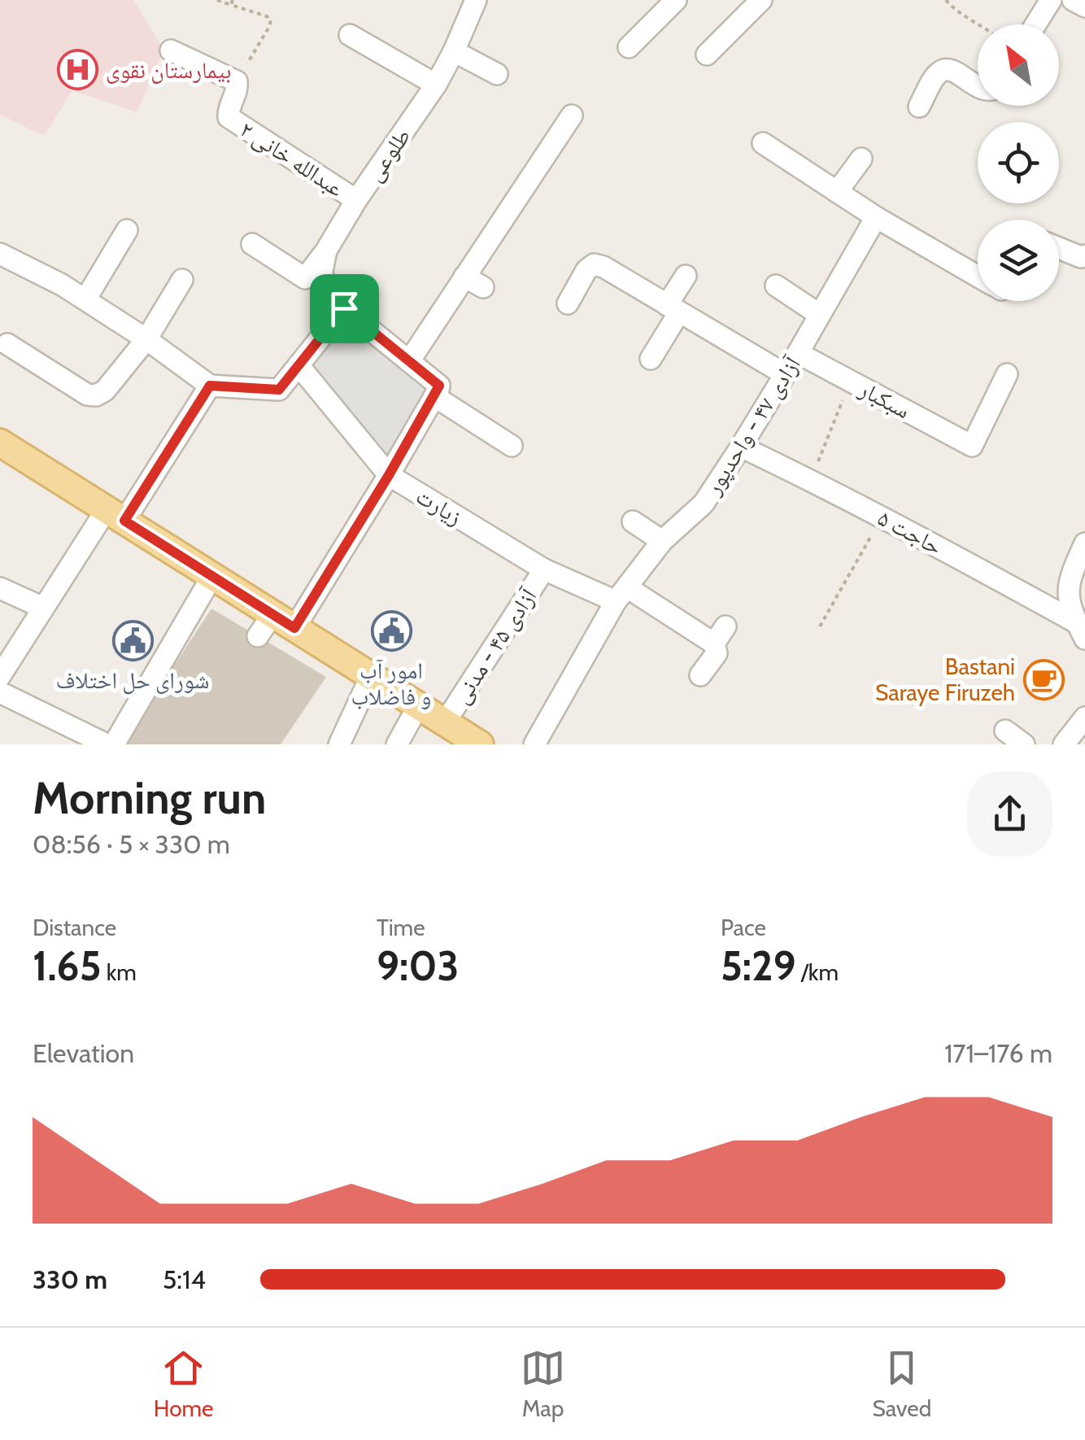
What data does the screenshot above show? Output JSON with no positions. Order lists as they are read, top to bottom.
{
  "streets": {
    "street": [
      "طلوعی",
      "عبدالله خانی ۲",
      "سبکبار",
      "آزادی ۴۷ - واحدپور",
      "زیارت",
      "حاجت ۵",
      "آزادی ۴۵ - مدنی"
    ]
  },
  "crossings": [
    ["طلوعی", "عبدالله خانی ۲"],
    ["سبکبار", "آزادی ۴۷ - واحدپور"],
    ["آزادی ۴۷ - واحدپور", "زیارت"],
    ["آزادی ۴۷ - واحدپور", "حاجت ۵"],
    ["زیارت", "آزادی ۴۵ - مدنی"]
  ],
  "places": {
    "hospital": ["بیمارستان نقوی"],
    "public building": ["امور آب و فاضلاب", "شورای حل اختلاف"],
    "cafe": ["Bastani Saraye Firuzeh"]
  },
  "north": "top left",
  "page": {
    "heading": ["Morning run", "08:56 · 5 × 330 m"],
    "stats": [
      ["Distance", "1.65 km"],
      ["Time", "9:03"],
      ["Pace", "5:29 /km"]
    ],
    "chart": ["Elevation", "171–176 m"],
    "list": [
      {
        "name": "330 m",
        "note": "5:14"
      }
    ],
    "tabs": ["Home", "Map", "Saved"]
  }
}
